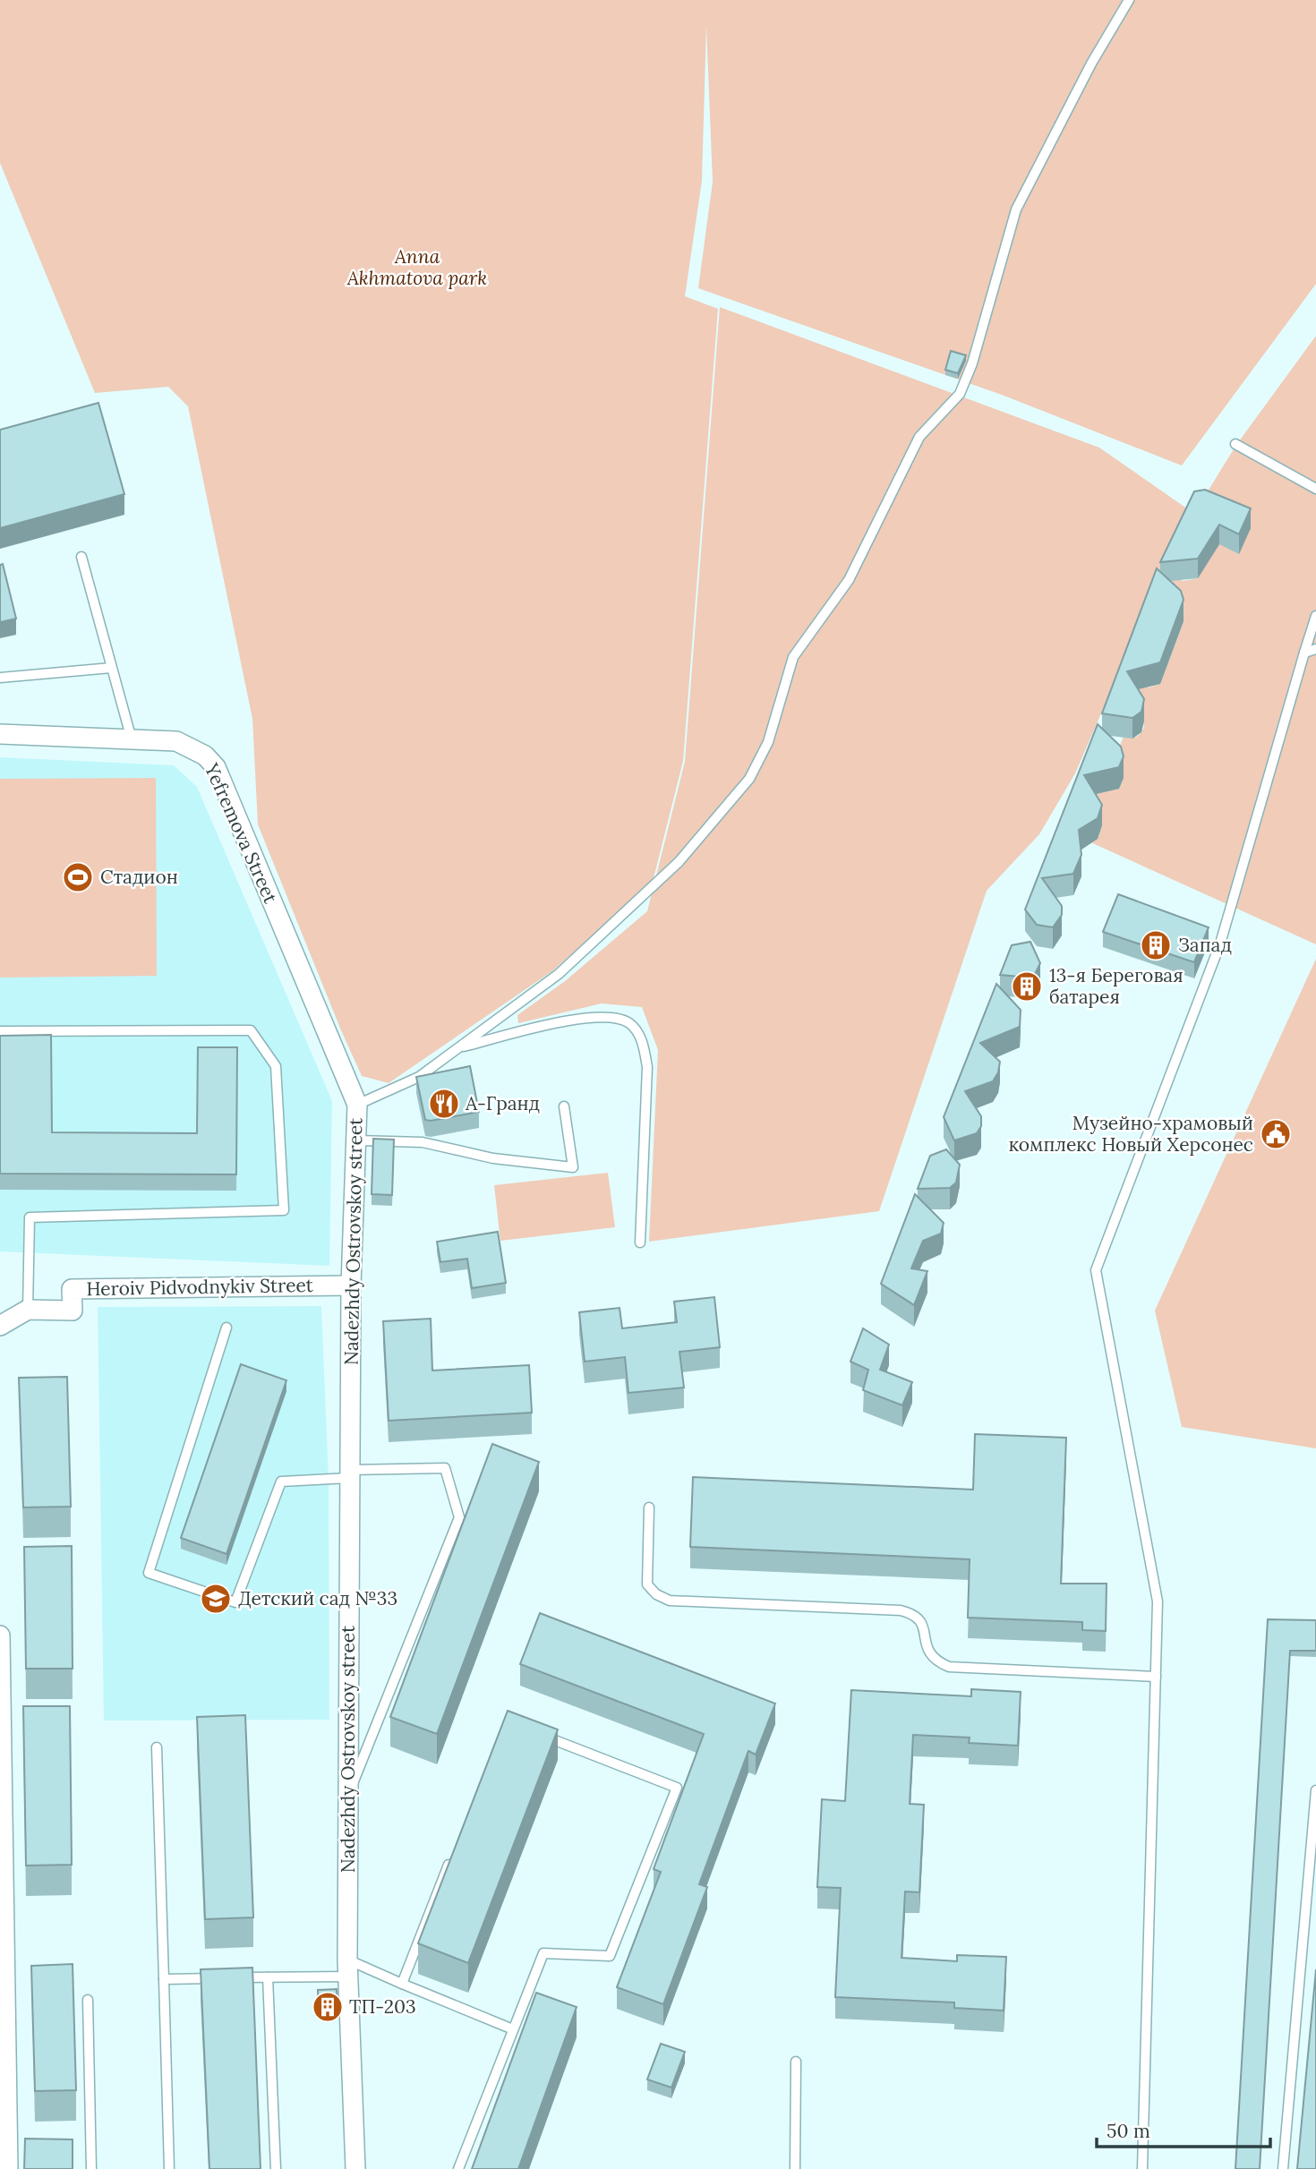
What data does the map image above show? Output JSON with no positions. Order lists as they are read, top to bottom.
{
  "streets": {
    "street": ["Yefremova Street", "Nadezhdy Ostrovskoy street", "Heroiv Pidvodnykiv Street"]
  },
  "crossings": [
    ["Yefremova Street", "Nadezhdy Ostrovskoy street"],
    ["Nadezhdy Ostrovskoy street", "Heroiv Pidvodnykiv Street"]
  ],
  "parks": ["Anna Akhmatova park"],
  "places": {
    "sports": ["Стадион"],
    "building": ["Запад", "13-я Береговая батарея", "ТП-203"],
    "restaurant": ["А-Гранд"],
    "public building": ["Музейно-храмовый комплекс Новый Херсонес"],
    "school or university": ["Детский сад №33"]
  },
  "scale_bar": "50 m"
}
